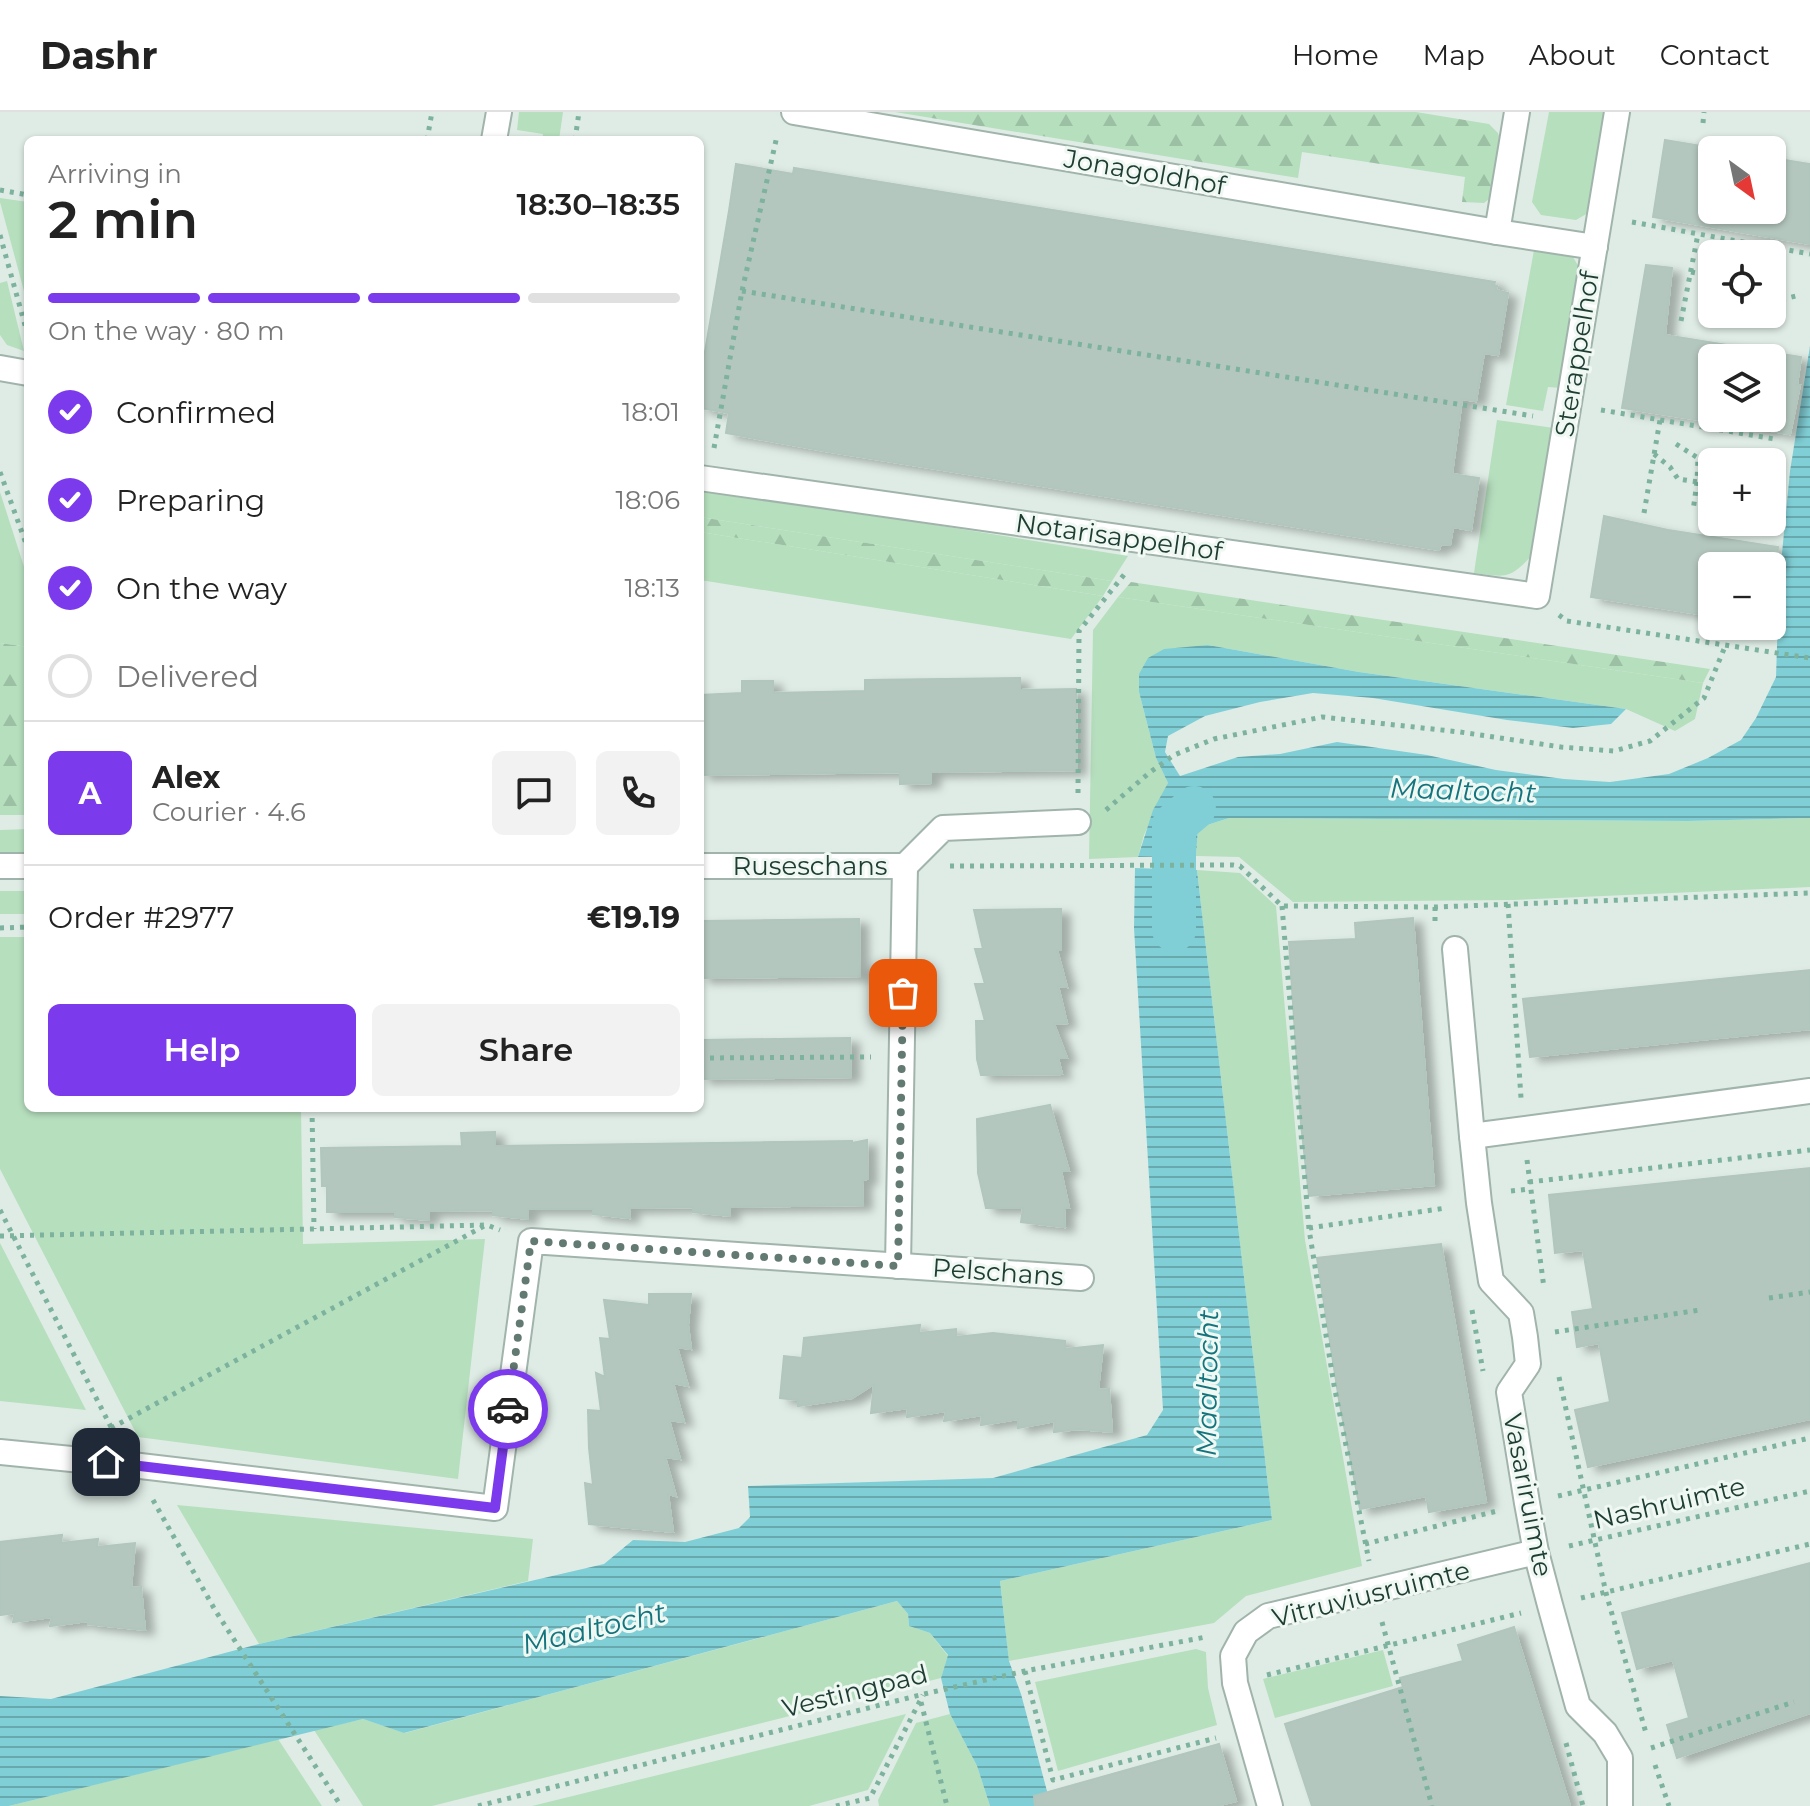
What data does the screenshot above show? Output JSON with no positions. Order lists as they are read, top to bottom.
{
  "streets": {
    "street": [
      "Jonagoldhof",
      "Sterappelhof",
      "Notarisappelhof",
      "Ruseschans",
      "Pelschans",
      "Vasariruimte",
      "Vitruviusruimte"
    ],
    "path": ["Nashruimte", "Vestingpad"]
  },
  "crossings": [
    ["Jonagoldhof", "Sterappelhof"],
    ["Sterappelhof", "Notarisappelhof"],
    ["Ruseschans", "Pelschans"],
    ["Vasariruimte", "Nashruimte"],
    ["Vasariruimte", "Vitruviusruimte"],
    ["Nashruimte", "Vitruviusruimte"],
    ["Vitruviusruimte", "Vestingpad"]
  ],
  "water": ["Maaltocht"],
  "north": "bottom right",
  "page": {
    "header": "Dashr",
    "nav": [
      "Home",
      "Map",
      "About",
      "Contact"
    ],
    "map_buttons": ["+", "−"],
    "heading": ["2 min", "Arriving in", "18:30–18:35"],
    "panel": [
      "Alex",
      "Courier · 4.6",
      "Order #2977",
      "€19.19"
    ],
    "bar": "On the way · 80 m",
    "list": [
      ["Confirmed", "18:01"],
      ["Preparing", "18:06"],
      ["On the way", "18:13"],
      "Delivered"
    ],
    "round": "A",
    "buttons": ["Help", "Share"]
  }
}
